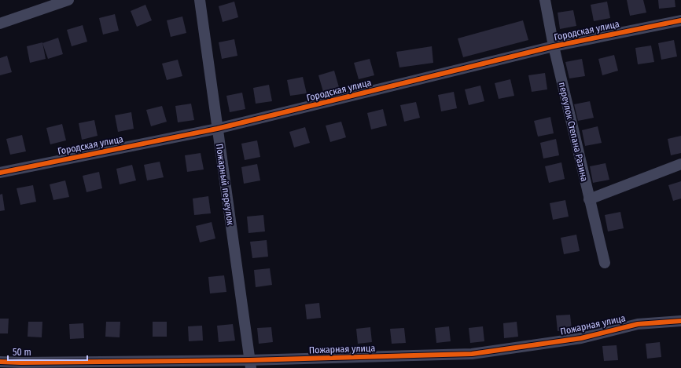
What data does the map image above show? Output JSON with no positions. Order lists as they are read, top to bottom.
{
  "streets": {
    "street": [
      "Городская улица",
      "переулок Степана Разина",
      "Пожарный переулок",
      "Пожарная улица"
    ]
  },
  "crossings": [
    ["Городская улица", "переулок Степана Разина"],
    ["Городская улица", "Пожарный переулок"],
    ["Пожарный переулок", "Пожарная улица"]
  ],
  "scale_bar": "50 m"
}
